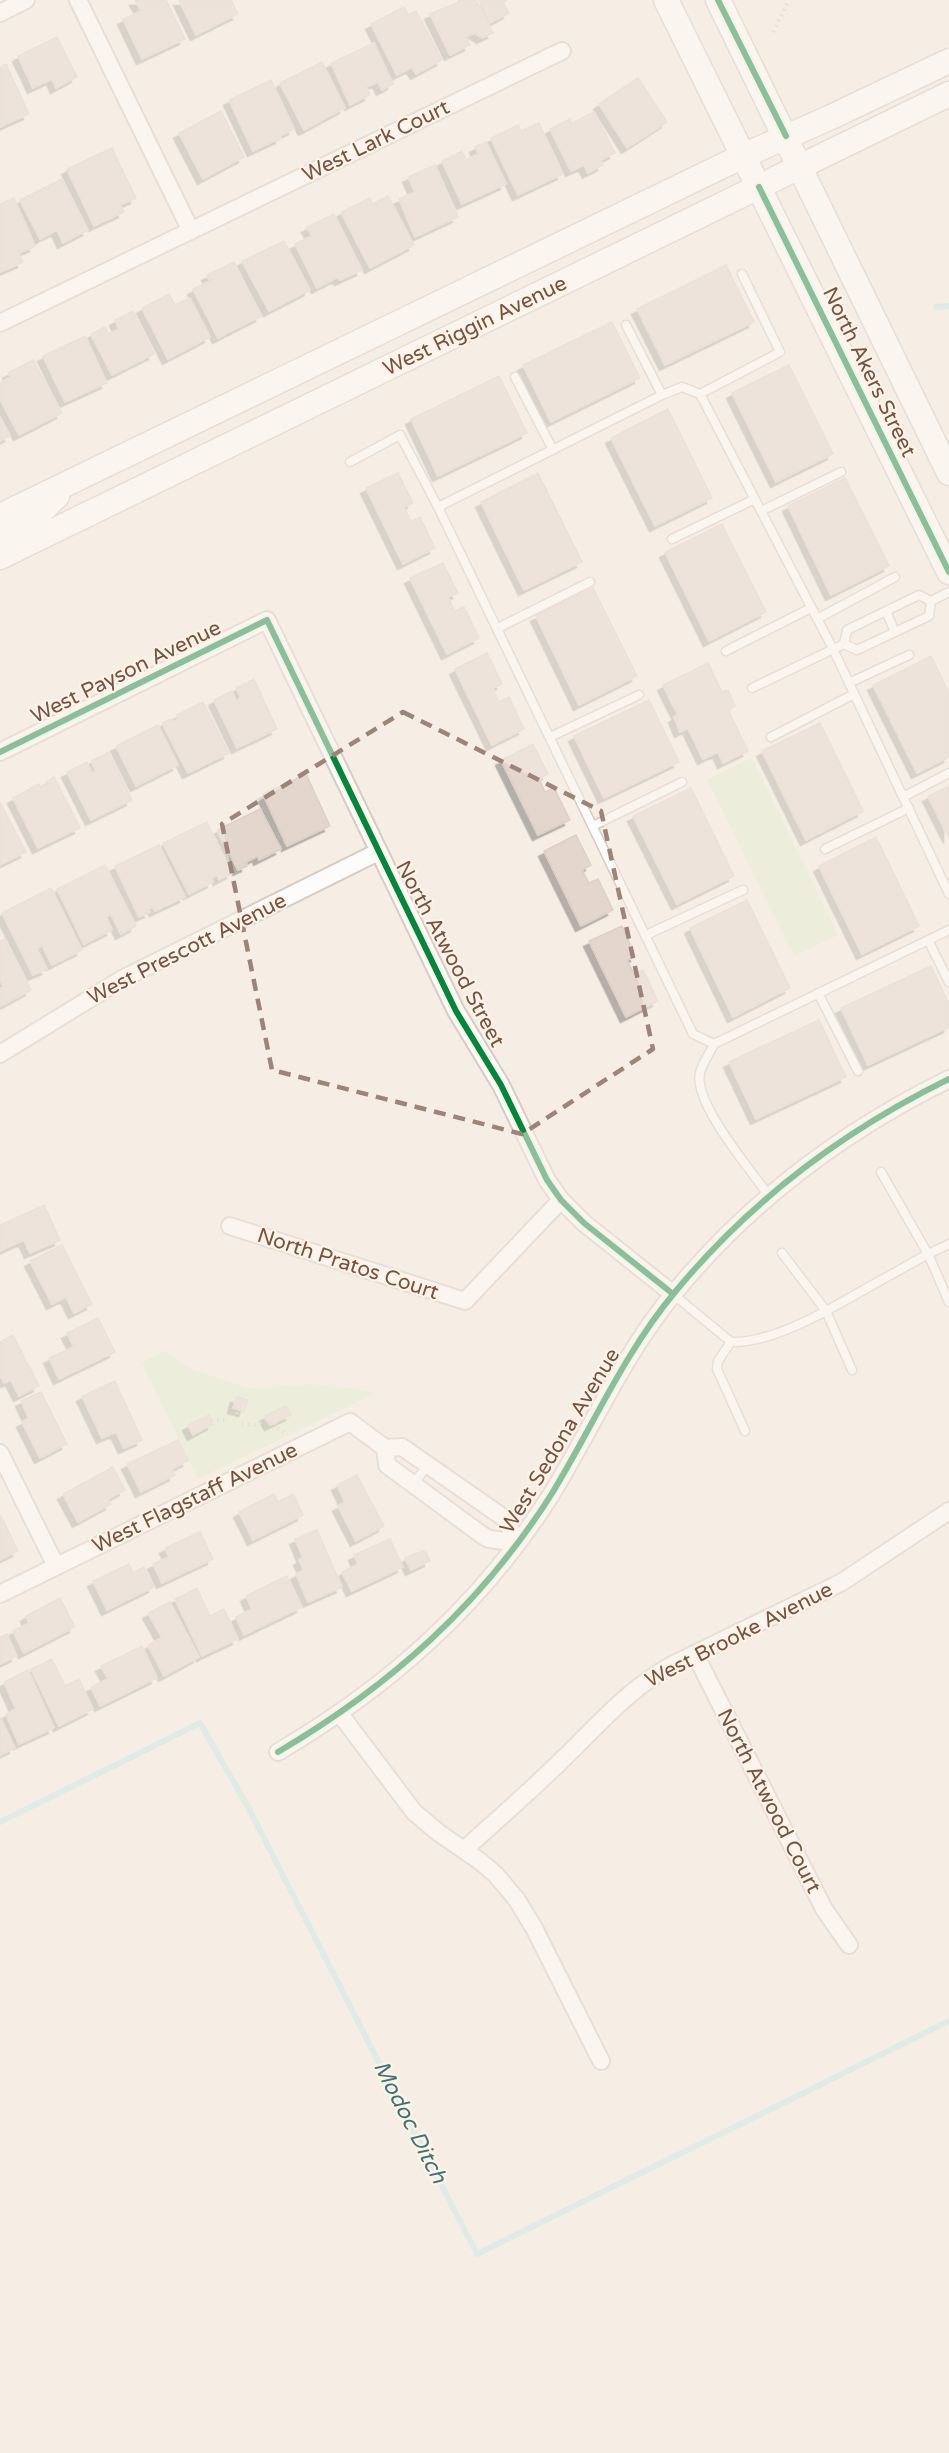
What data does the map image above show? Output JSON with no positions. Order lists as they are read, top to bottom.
{
  "streets": {
    "main road": ["West Riggin Avenue", "North Akers Street"],
    "street": [
      "West Lark Court",
      "West Payson Avenue",
      "West Prescott Avenue",
      "North Atwood Street",
      "North Pratos Court",
      "West Sedona Avenue",
      "West Flagstaff Avenue",
      "West Brooke Avenue",
      "North Atwood Court"
    ]
  },
  "crossings": [
    ["West Riggin Avenue", "North Akers Street"],
    ["West Payson Avenue", "North Atwood Street"],
    ["West Prescott Avenue", "North Atwood Street"],
    ["North Atwood Street", "North Pratos Court"],
    ["North Atwood Street", "West Sedona Avenue"],
    ["West Sedona Avenue", "West Flagstaff Avenue"],
    ["West Brooke Avenue", "North Atwood Court"]
  ],
  "water": ["Modoc Ditch"]
}
